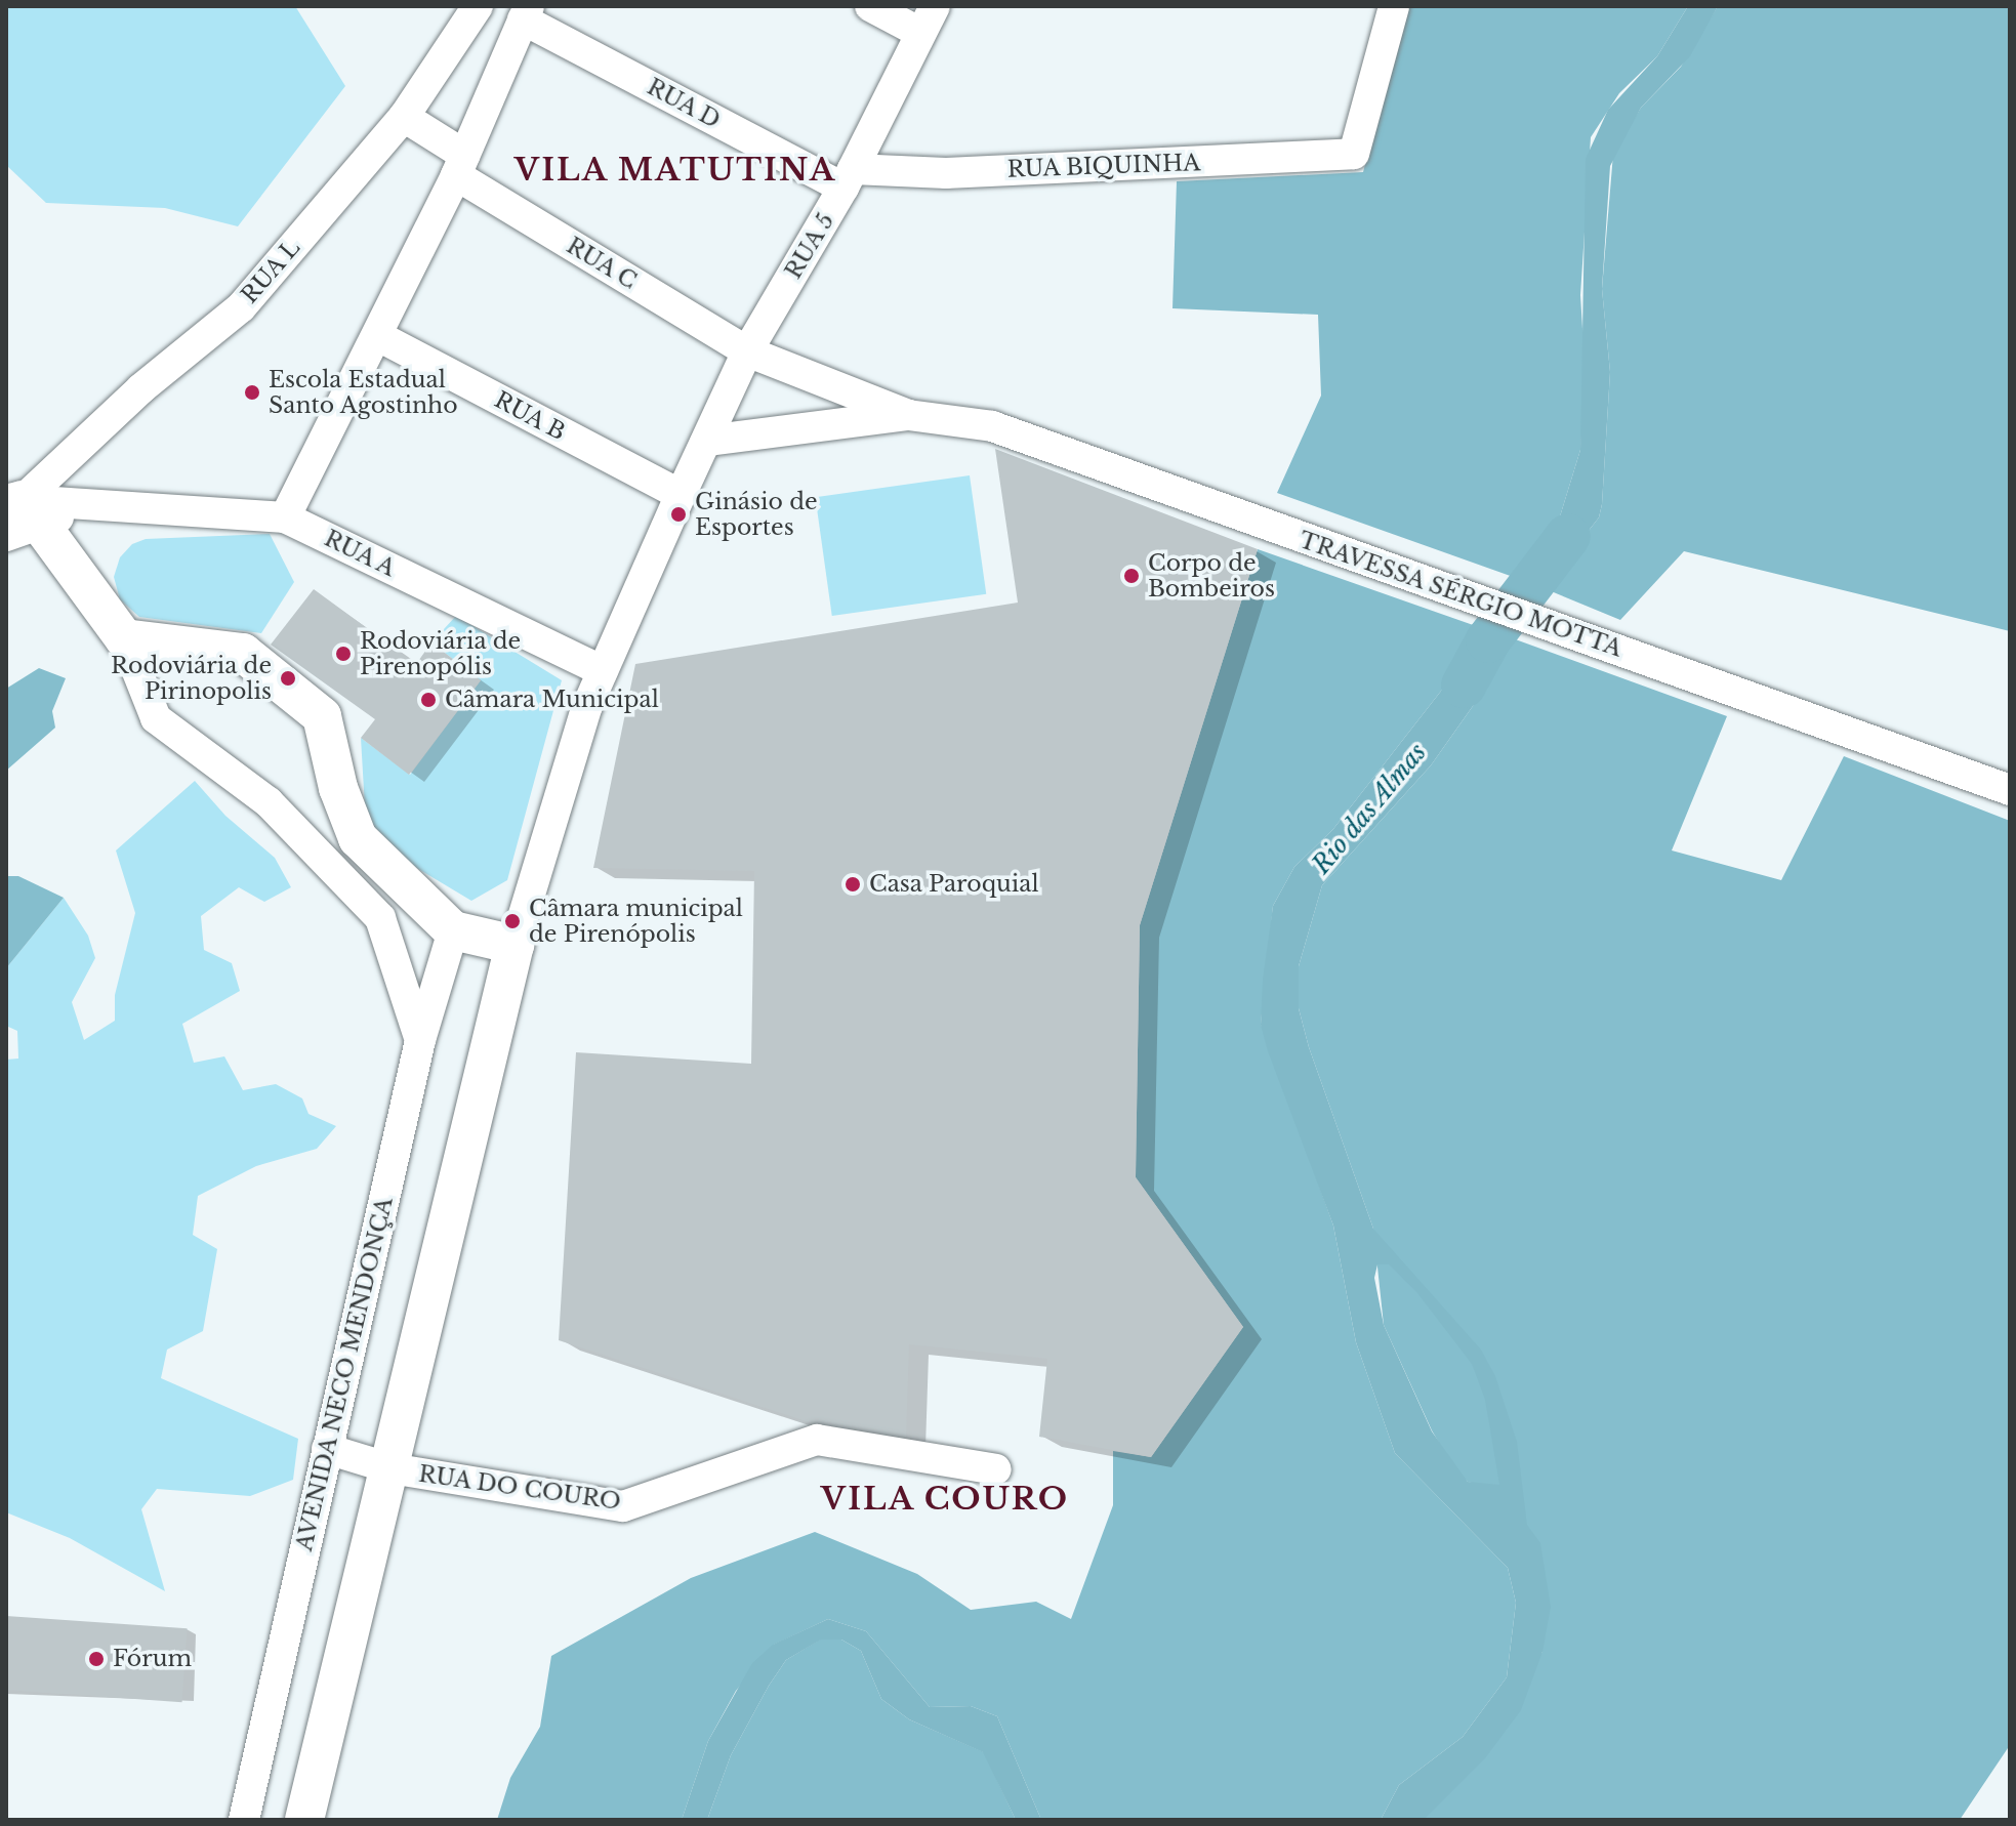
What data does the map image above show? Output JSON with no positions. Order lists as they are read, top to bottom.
{
  "streets": {
    "street": [
      "RUA D",
      "RUA BIQUINHA",
      "RUA 5",
      "RUA C",
      "RUA L",
      "RUA B",
      "RUA A",
      "TRAVESSA SÉRGIO MOTTA",
      "AVENIDA NECO MENDONÇA",
      "RUA DO COURO"
    ]
  },
  "crossings": [
    ["RUA D", "RUA BIQUINHA"],
    ["RUA D", "RUA 5"],
    ["RUA BIQUINHA", "RUA 5"],
    ["RUA 5", "RUA C"],
    ["RUA 5", "RUA B"],
    ["RUA 5", "RUA A"],
    ["RUA C", "RUA L"],
    ["RUA C", "TRAVESSA SÉRGIO MOTTA"],
    ["RUA L", "RUA A"],
    ["AVENIDA NECO MENDONÇA", "RUA DO COURO"]
  ],
  "districts": ["VILA MATUTINA", "VILA COURO"],
  "water": ["Rio das Almas"],
  "places": [
    "Escola Estadual Santo Agostinho",
    "Ginásio de Esportes",
    "Corpo de Bombeiros",
    "Rodoviária de Pirenopólis",
    "Rodoviária de Pirinopolis",
    "Câmara Municipal",
    "Casa Paroquial",
    "Câmara municipal de Pirenópolis",
    "Fórum"
  ]
}
